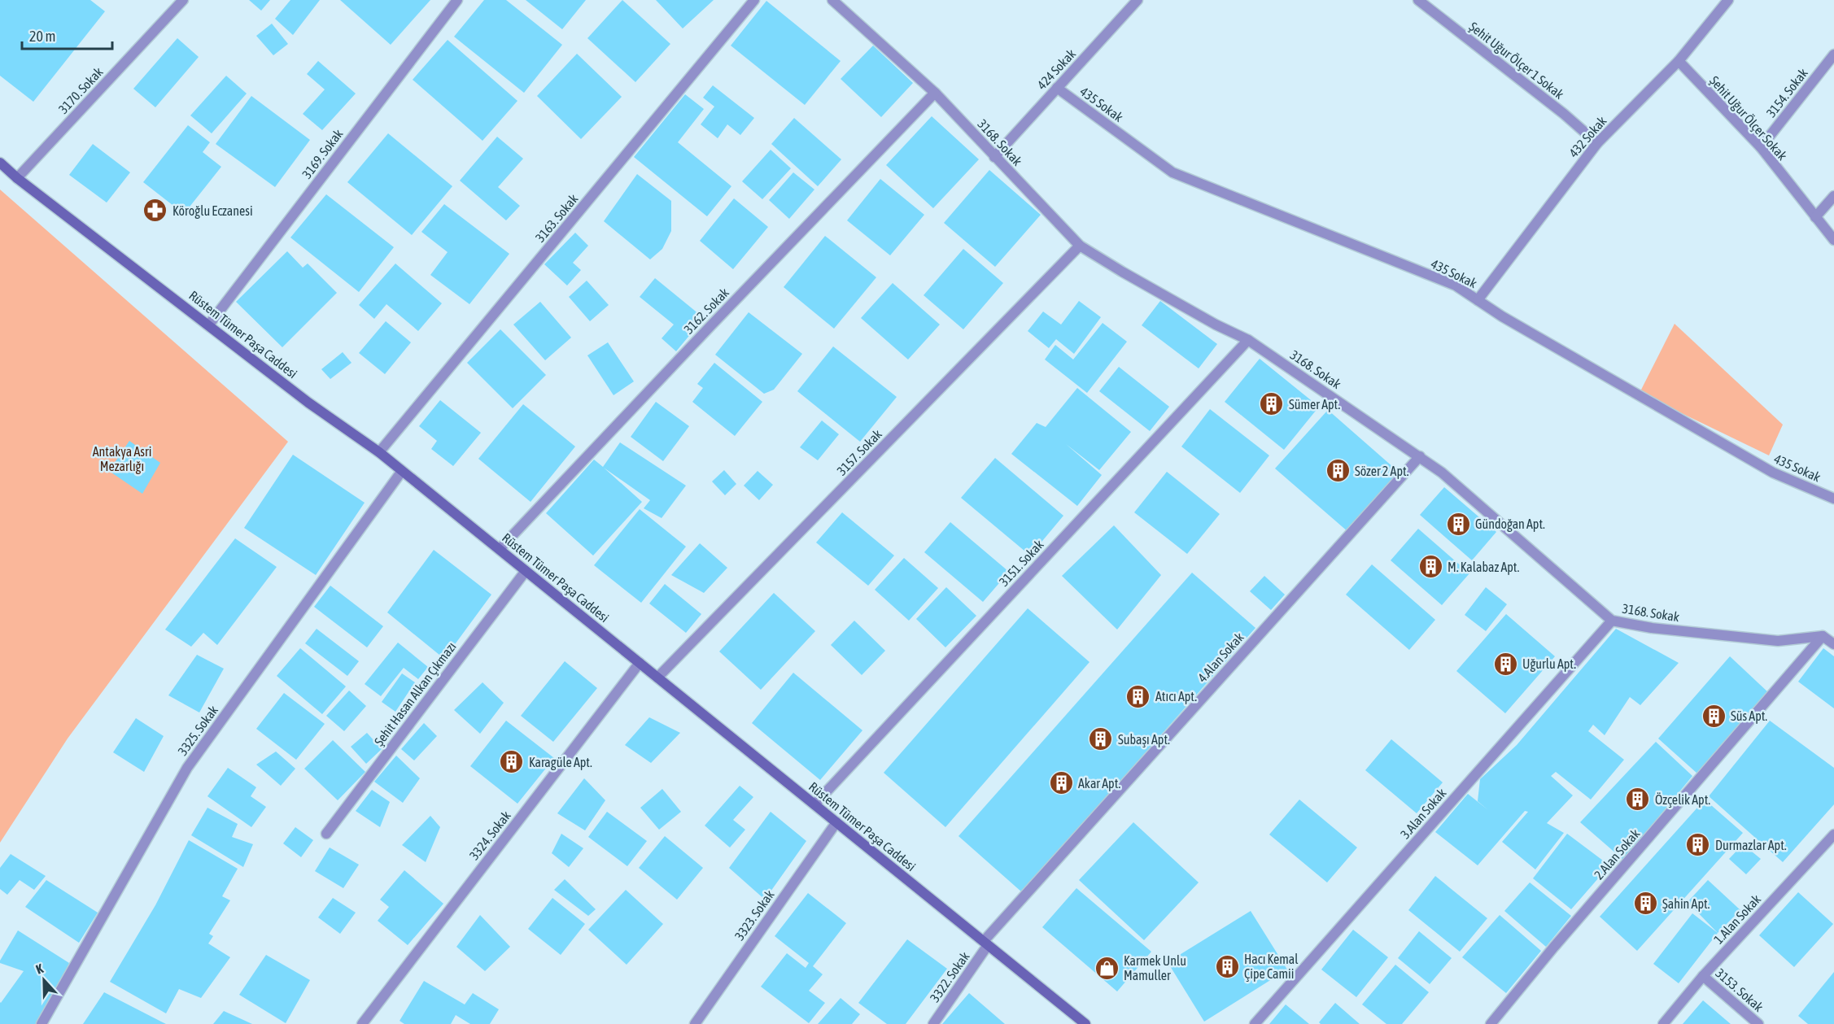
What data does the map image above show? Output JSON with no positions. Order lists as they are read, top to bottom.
{
  "streets": {
    "street": [
      "Şehit Uğur Ölçer 1 Sokak",
      "424 Sokak",
      "3170. Sokak",
      "3154. Sokak",
      "435 Sokak",
      "Şehit Uğur Ölçer Sokak",
      "432 Sokak",
      "3168. Sokak",
      "3169. Sokak",
      "3163. Sokak",
      "3162. Sokak",
      "Rüstem Tümer Paşa Caddesi",
      "3157. Sokak",
      "3151. Sokak",
      "4.Alan Sokak",
      "Şehit Hasan Alkan Çıkmazı",
      "3325. Sokak",
      "3.Alan Sokak",
      "3324. Sokak",
      "2.Alan Sokak",
      "3323. Sokak",
      "1.Alan Sokak",
      "3322. Sokak",
      "3153. Sokak"
    ]
  },
  "crossings": [
    ["Şehit Uğur Ölçer 1 Sokak", "432 Sokak"],
    ["424 Sokak", "435 Sokak"],
    ["424 Sokak", "3168. Sokak"],
    ["3170. Sokak", "Rüstem Tümer Paşa Caddesi"],
    ["3154. Sokak", "Şehit Uğur Ölçer Sokak"],
    ["435 Sokak", "432 Sokak"],
    ["Şehit Uğur Ölçer Sokak", "432 Sokak"],
    ["3168. Sokak", "3162. Sokak"],
    ["3168. Sokak", "3157. Sokak"],
    ["3168. Sokak", "3151. Sokak"],
    ["3168. Sokak", "4.Alan Sokak"],
    ["3168. Sokak", "3.Alan Sokak"],
    ["3168. Sokak", "2.Alan Sokak"],
    ["3169. Sokak", "Rüstem Tümer Paşa Caddesi"],
    ["3163. Sokak", "Rüstem Tümer Paşa Caddesi"],
    ["3162. Sokak", "Rüstem Tümer Paşa Caddesi"],
    ["Rüstem Tümer Paşa Caddesi", "3157. Sokak"],
    ["Rüstem Tümer Paşa Caddesi", "3151. Sokak"],
    ["Rüstem Tümer Paşa Caddesi", "4.Alan Sokak"],
    ["Rüstem Tümer Paşa Caddesi", "Şehit Hasan Alkan Çıkmazı"],
    ["Rüstem Tümer Paşa Caddesi", "3325. Sokak"],
    ["Rüstem Tümer Paşa Caddesi", "3324. Sokak"],
    ["Rüstem Tümer Paşa Caddesi", "3323. Sokak"],
    ["Rüstem Tümer Paşa Caddesi", "3322. Sokak"],
    ["4.Alan Sokak", "3322. Sokak"],
    ["1.Alan Sokak", "3153. Sokak"]
  ],
  "parks": ["Antakya Asri Mezarlığı"],
  "places": {
    "pharmacy": ["Köroğlu Eczanesi"],
    "building": [
      "Sümer Apt.",
      "Sözer 2 Apt.",
      "Gündoğan Apt.",
      "M. Kalabaz Apt.",
      "Uğurlu Apt.",
      "Atıcı Apt.",
      "Süs Apt.",
      "Subaşı Apt.",
      "Karagüle Apt.",
      "Akar Apt.",
      "Özçelik Apt.",
      "Durmazlar Apt.",
      "Şahin Apt.",
      "Hacı Kemal Çipe Camii"
    ],
    "shop": ["Karmek Unlu Mamuller"]
  },
  "scale_bar": "20 m",
  "north": "top"
}
